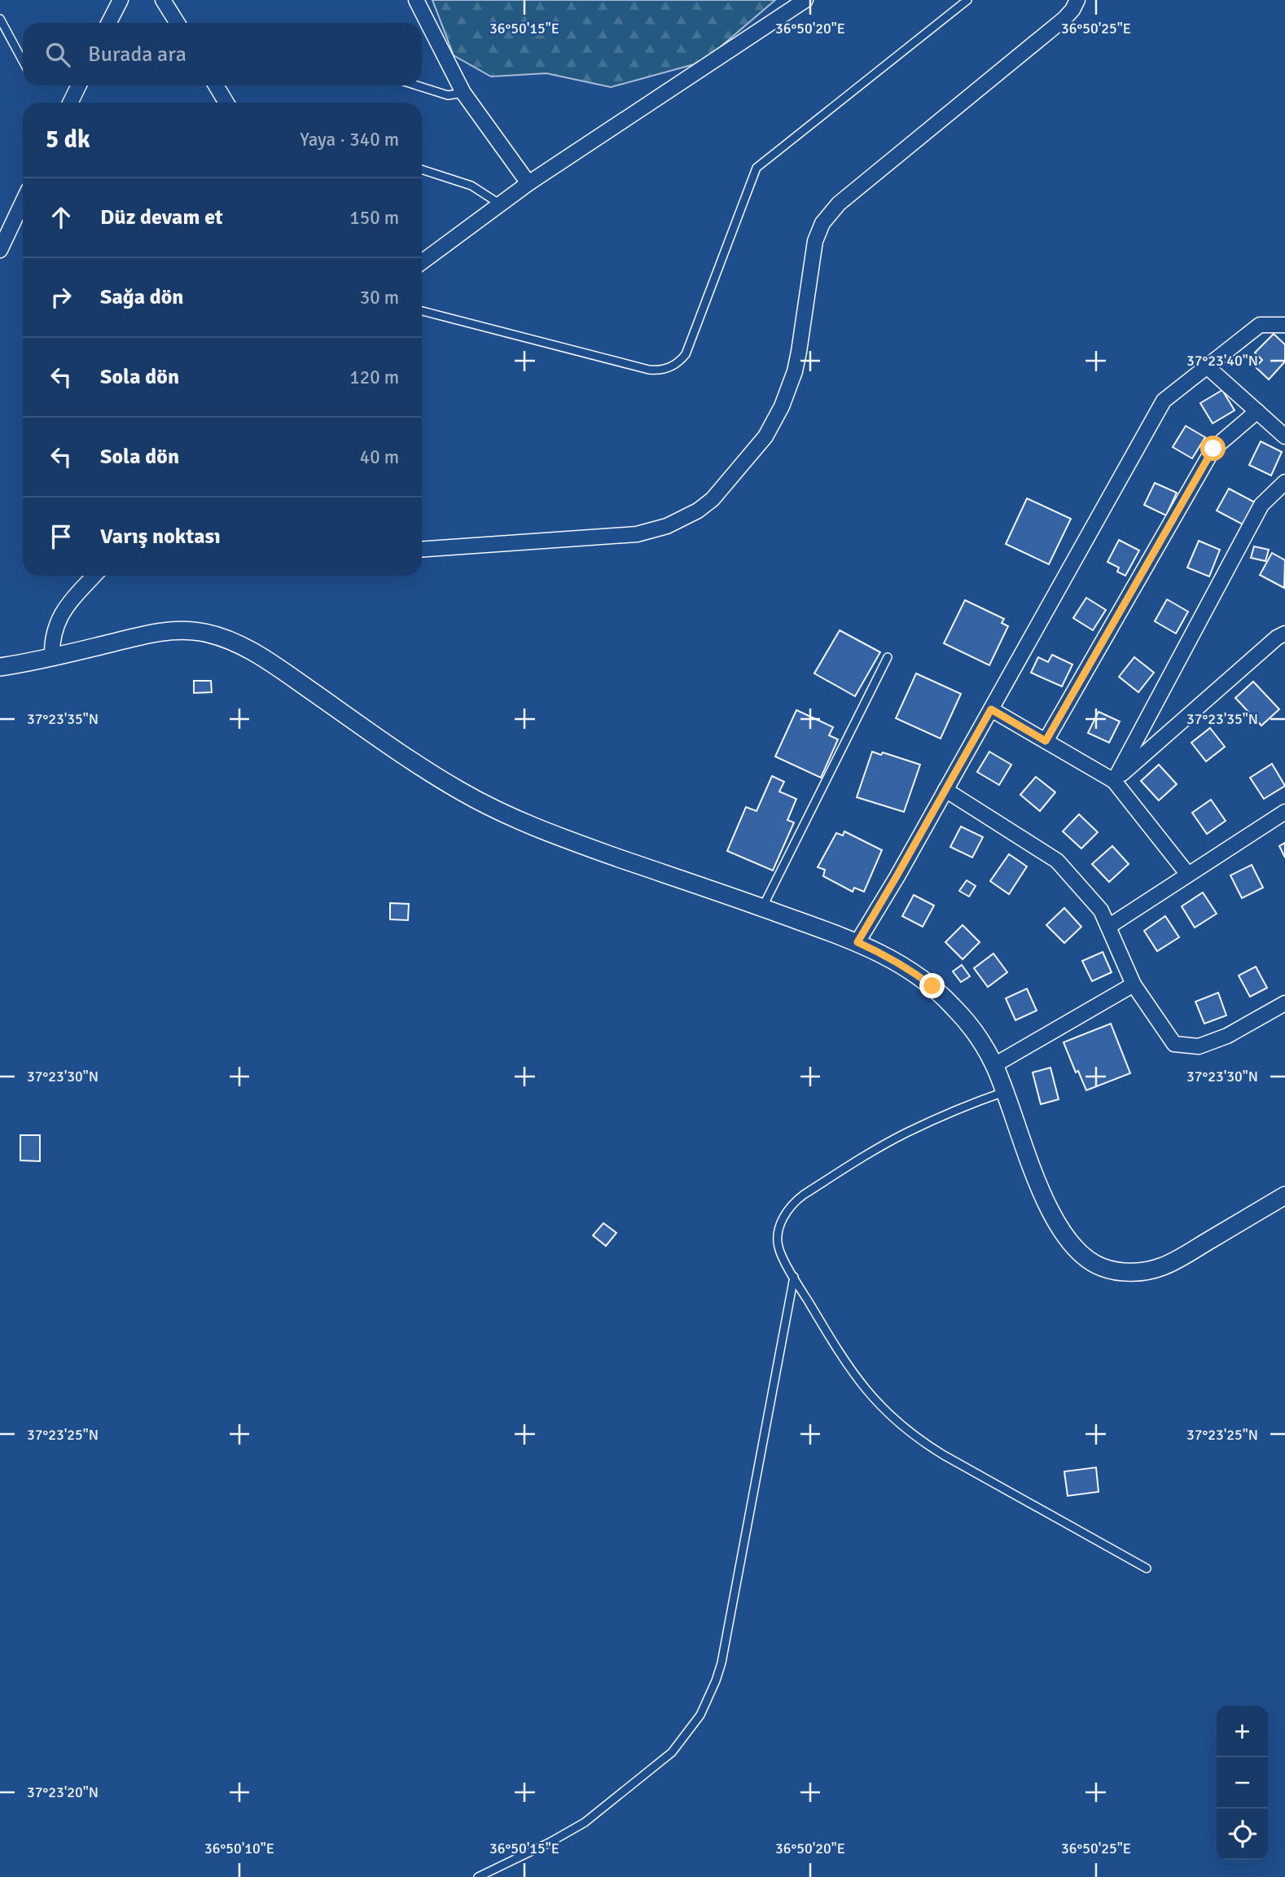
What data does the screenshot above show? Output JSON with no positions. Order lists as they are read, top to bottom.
{
  "page": {
    "search": "Burada ara",
    "heading": ["5 dk", "Yaya · 340 m"],
    "list": [
      ["Düz devam et", "150 m"],
      ["Sağa dön", "30 m"],
      ["Sola dön", "120 m"],
      ["Sola dön", "40 m"],
      "Varış noktası"
    ],
    "map_buttons": ["+", "−"]
  },
  "coordinates": [
    "36°50'15\"E",
    "36°50'20\"E",
    "36°50'25\"E",
    "37°23'40\"N",
    "37°23'35\"N",
    "37°23'30\"N",
    "37°23'25\"N",
    "37°23'20\"N",
    "36°50'10\"E"
  ]
}
